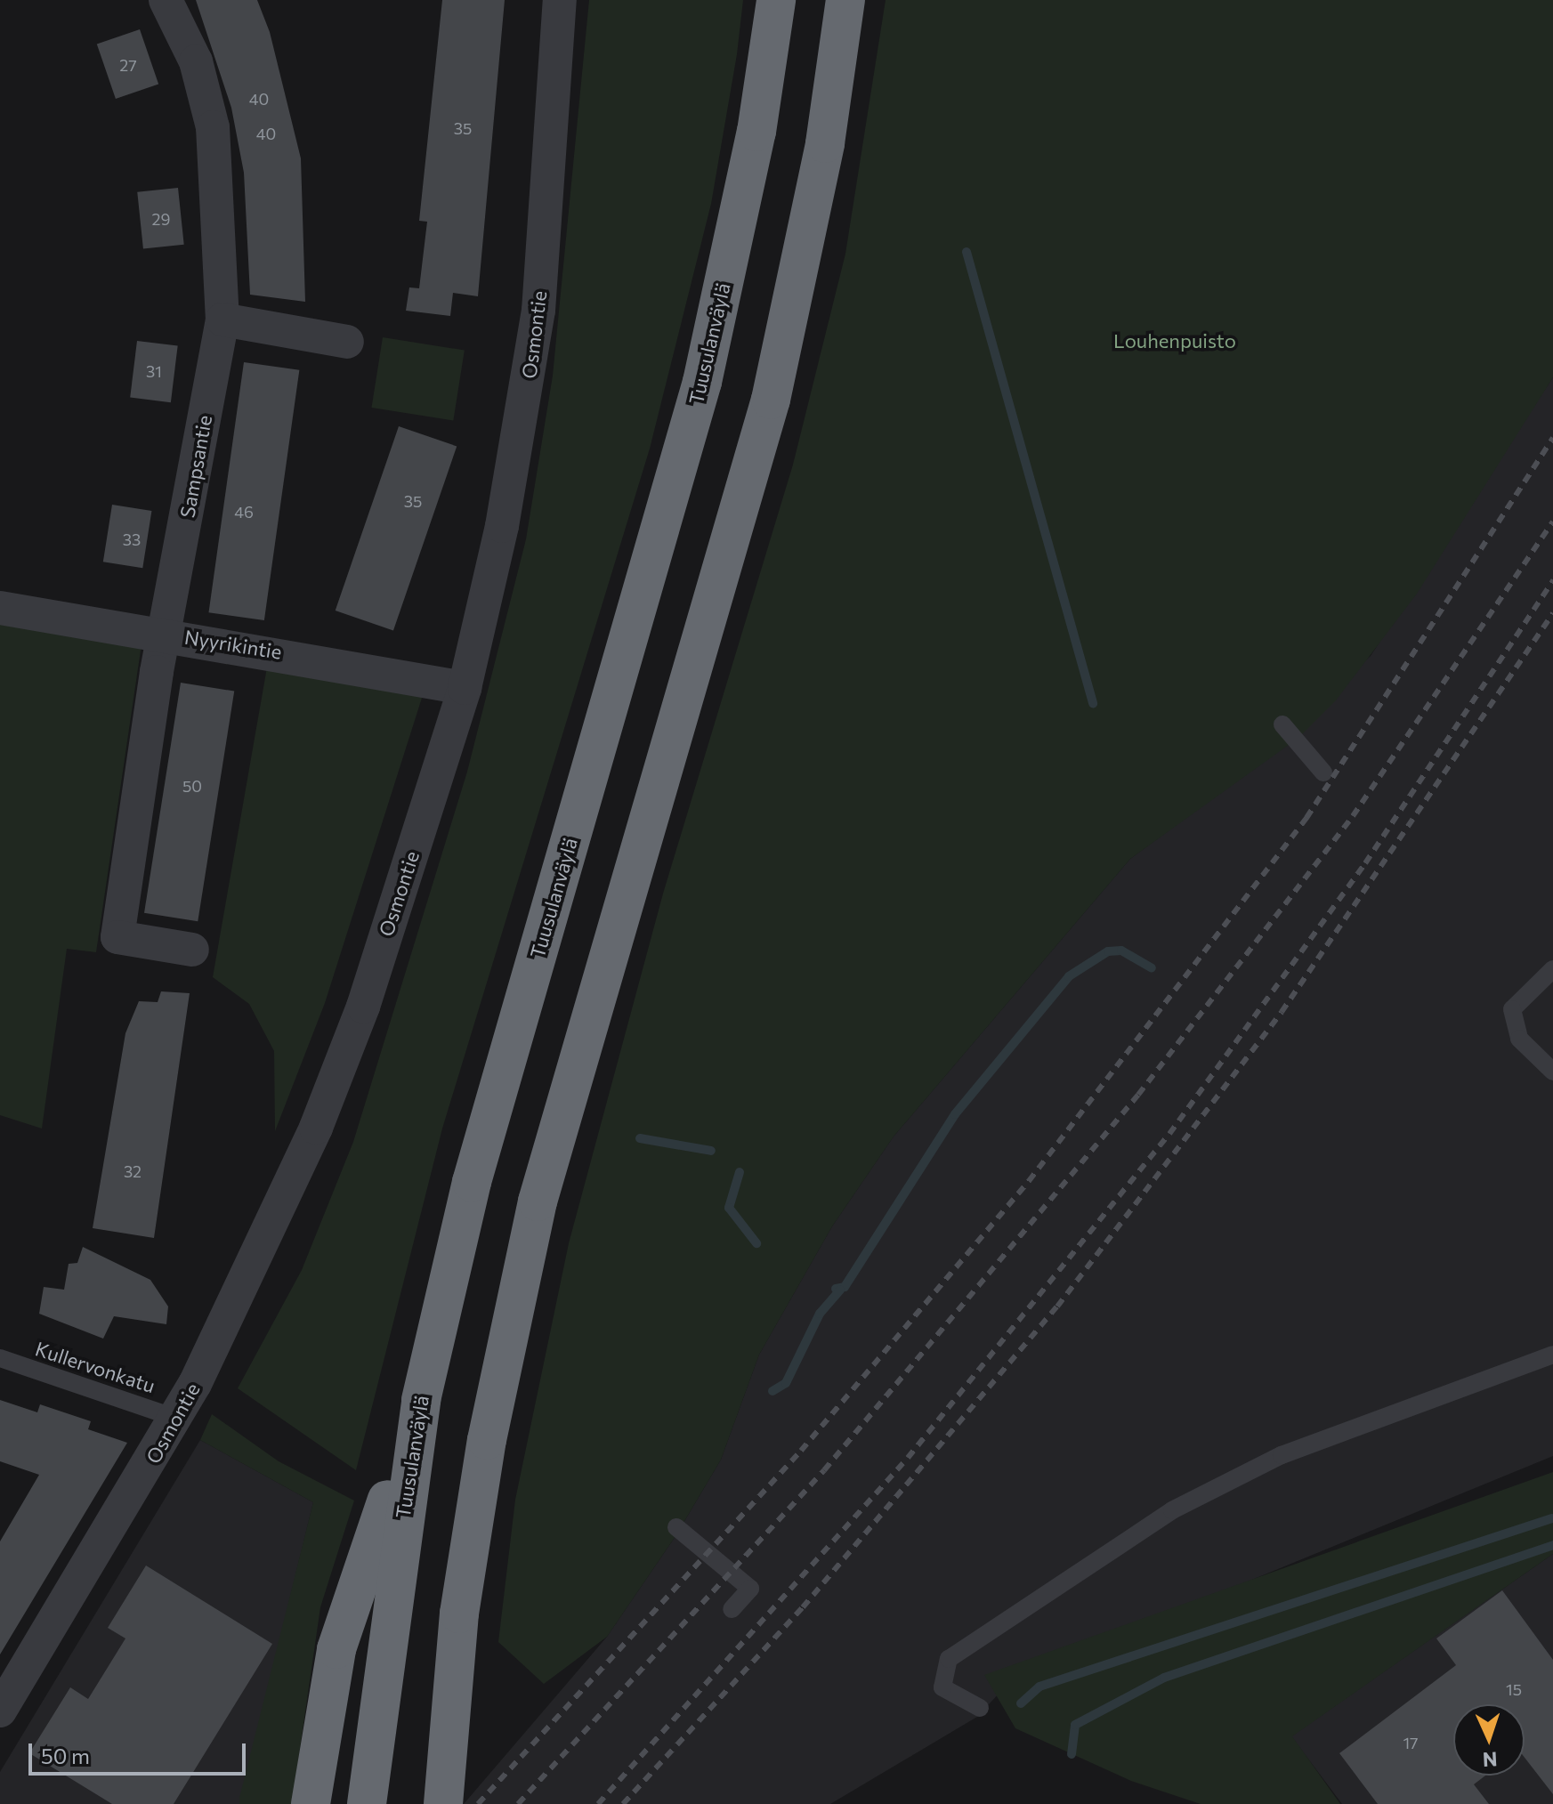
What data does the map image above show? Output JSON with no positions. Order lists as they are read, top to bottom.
{
  "streets": {
    "highway": ["Tuusulanväylä"],
    "street": ["Osmontie", "Sampsantie", "Nyyrikintie"],
    "lane": ["Kullervonkatu"]
  },
  "crossings": [
    ["Osmontie", "Nyyrikintie"],
    ["Osmontie", "Kullervonkatu"],
    ["Sampsantie", "Nyyrikintie"]
  ],
  "parks": ["Louhenpuisto"],
  "house_numbers": [
    "27",
    "40",
    "35",
    "40",
    "29",
    "31",
    "35",
    "46",
    "33",
    "50",
    "32",
    "15",
    "17"
  ],
  "scale_bar": "50 m",
  "north": "bottom"
}
